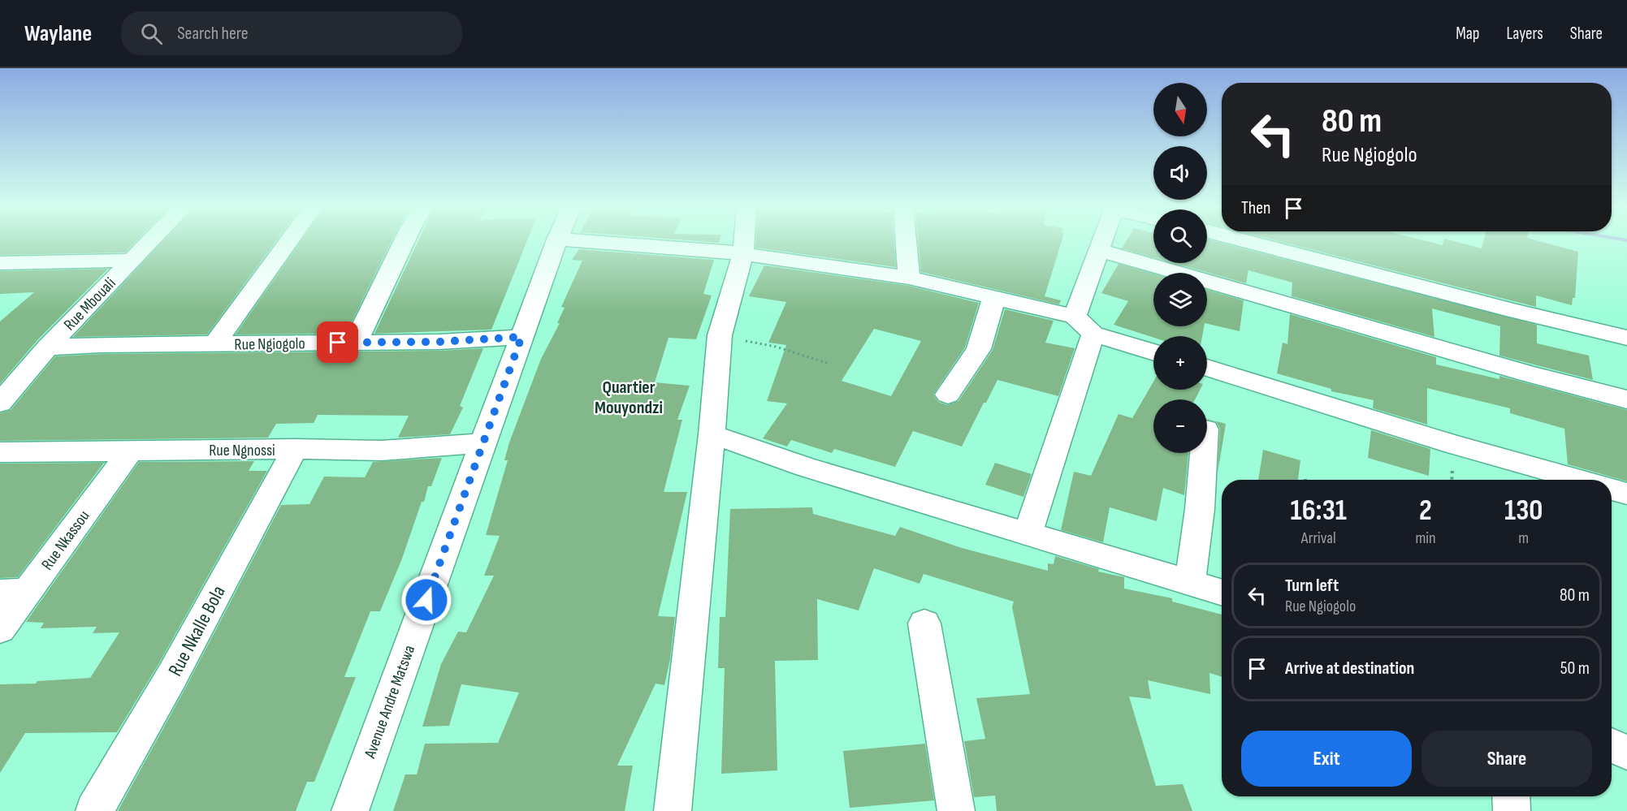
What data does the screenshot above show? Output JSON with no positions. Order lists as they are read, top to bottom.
{
  "streets": {
    "street": [
      "Rue Mbouali",
      "Rue Ngiogolo",
      "Rue Ngnossi",
      "Rue Nkassou",
      "Rue Nkalle Bola",
      "Avenue Andre Matswa"
    ]
  },
  "crossings": [
    ["Rue Mbouali", "Rue Ngiogolo"],
    ["Rue Ngiogolo", "Avenue Andre Matswa"],
    ["Rue Ngnossi", "Rue Nkassou"],
    ["Rue Ngnossi", "Rue Nkalle Bola"],
    ["Rue Ngnossi", "Avenue Andre Matswa"]
  ],
  "districts": ["Quartier Mouyondzi"],
  "north": "bottom",
  "page": {
    "header": "Waylane",
    "search": "Search here",
    "nav": ["Map", "Layers", "Share"],
    "map_buttons": ["+", "−"],
    "turn": ["80 m", "Rue Ngiogolo"],
    "then": "Then",
    "eta": [
      "16:31",
      "Arrival",
      "2",
      "min",
      "130",
      "m"
    ],
    "list": [
      {
        "name": "Turn left",
        "note": "Rue Ngiogolo",
        "value": "80 m"
      },
      {
        "name": "Arrive at destination",
        "value": "50 m"
      }
    ],
    "buttons": ["Exit", "Share"]
  }
}
